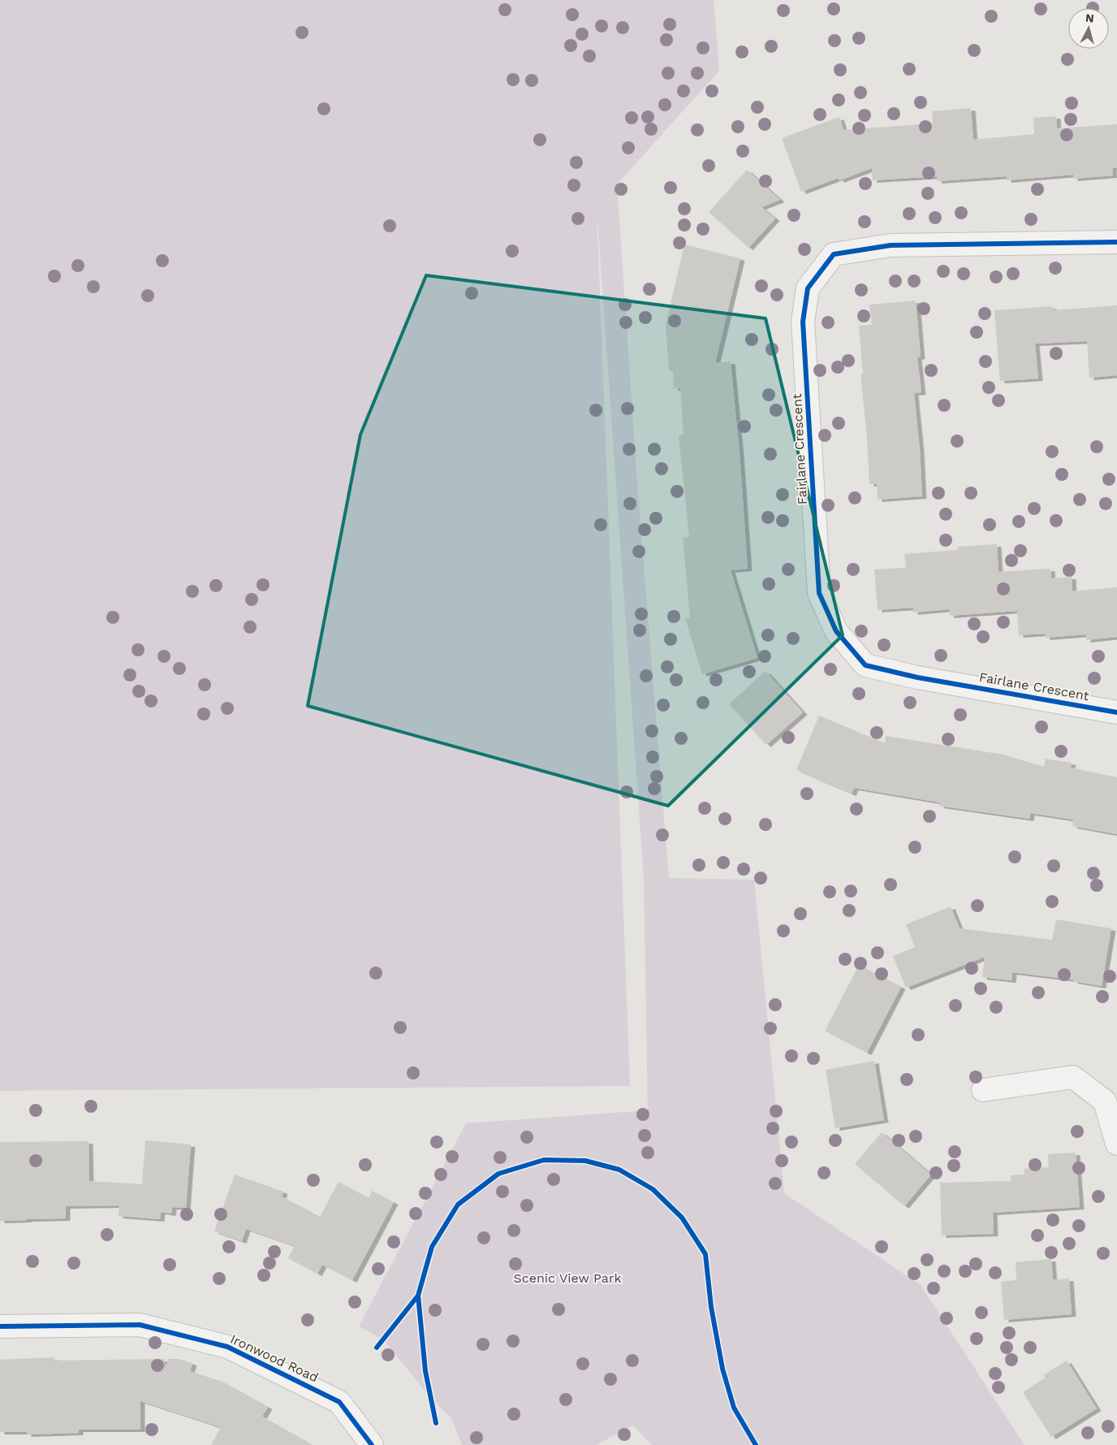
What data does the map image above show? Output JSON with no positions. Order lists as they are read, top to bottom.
{
  "streets": {
    "street": ["Fairlane Crescent", "Ironwood Road"]
  },
  "parks": ["Scenic View Park"],
  "north": "top"
}
